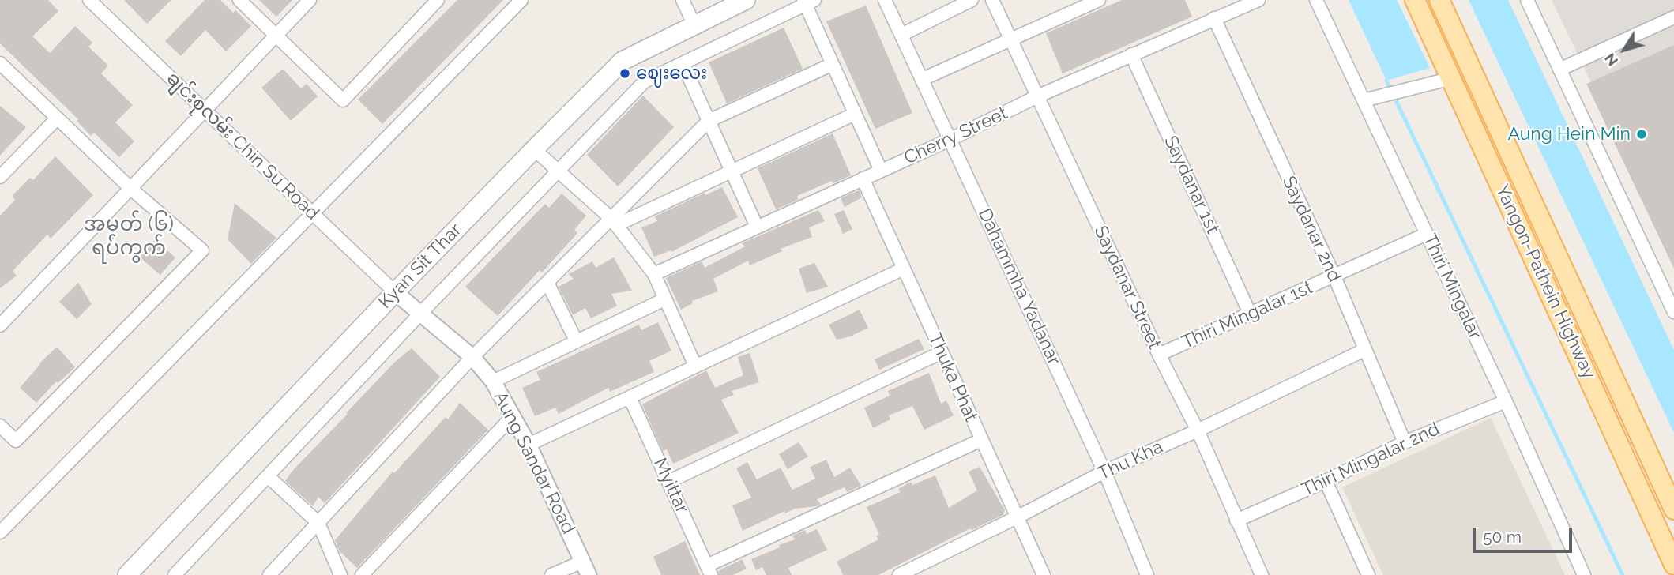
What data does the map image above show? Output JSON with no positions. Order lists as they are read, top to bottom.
{
  "streets": {
    "main road": ["Kyan Sit Thar", "Yangon-Pathein Highway"],
    "street": [
      "Cherry Street",
      "ချင်းစုလမ်း Chin Su Road",
      "Saydanar 1st",
      "Saydanar 2nd",
      "Dahammha Yadanar",
      "Thiri Mingalar",
      "Saydanar Street",
      "Thiri Mingalar 1st",
      "Thuka Phat",
      "Thiri Mingalar 2nd",
      "Thu Kha",
      "Aung Sandar Road",
      "Myittar"
    ]
  },
  "crossings": [
    ["Cherry Street", "Saydanar 1st"],
    ["Cherry Street", "Saydanar 2nd"],
    ["Cherry Street", "Dahammha Yadanar"],
    ["Cherry Street", "Saydanar Street"],
    ["Cherry Street", "Thuka Phat"],
    ["ချင်းစုလမ်း Chin Su Road", "Kyan Sit Thar"],
    ["ချင်းစုလမ်း Chin Su Road", "Aung Sandar Road"],
    ["Saydanar 1st", "Thiri Mingalar 1st"],
    ["Saydanar 2nd", "Thiri Mingalar 1st"],
    ["Saydanar 2nd", "Thiri Mingalar 2nd"],
    ["Saydanar 2nd", "Thu Kha"],
    ["Kyan Sit Thar", "Aung Sandar Road"],
    ["Dahammha Yadanar", "Thu Kha"],
    ["Thiri Mingalar", "Thiri Mingalar 1st"],
    ["Thiri Mingalar", "Thiri Mingalar 2nd"],
    ["Saydanar Street", "Thiri Mingalar 1st"],
    ["Saydanar Street", "Thiri Mingalar 2nd"],
    ["Saydanar Street", "Thu Kha"],
    ["Thuka Phat", "Thu Kha"]
  ],
  "districts": ["အမှတ် (၆) ရပ်ကွက်"],
  "places": ["ဈေးလေး", "Aung Hein Min"],
  "scale_bar": "50 m",
  "north": "bottom left"
}
